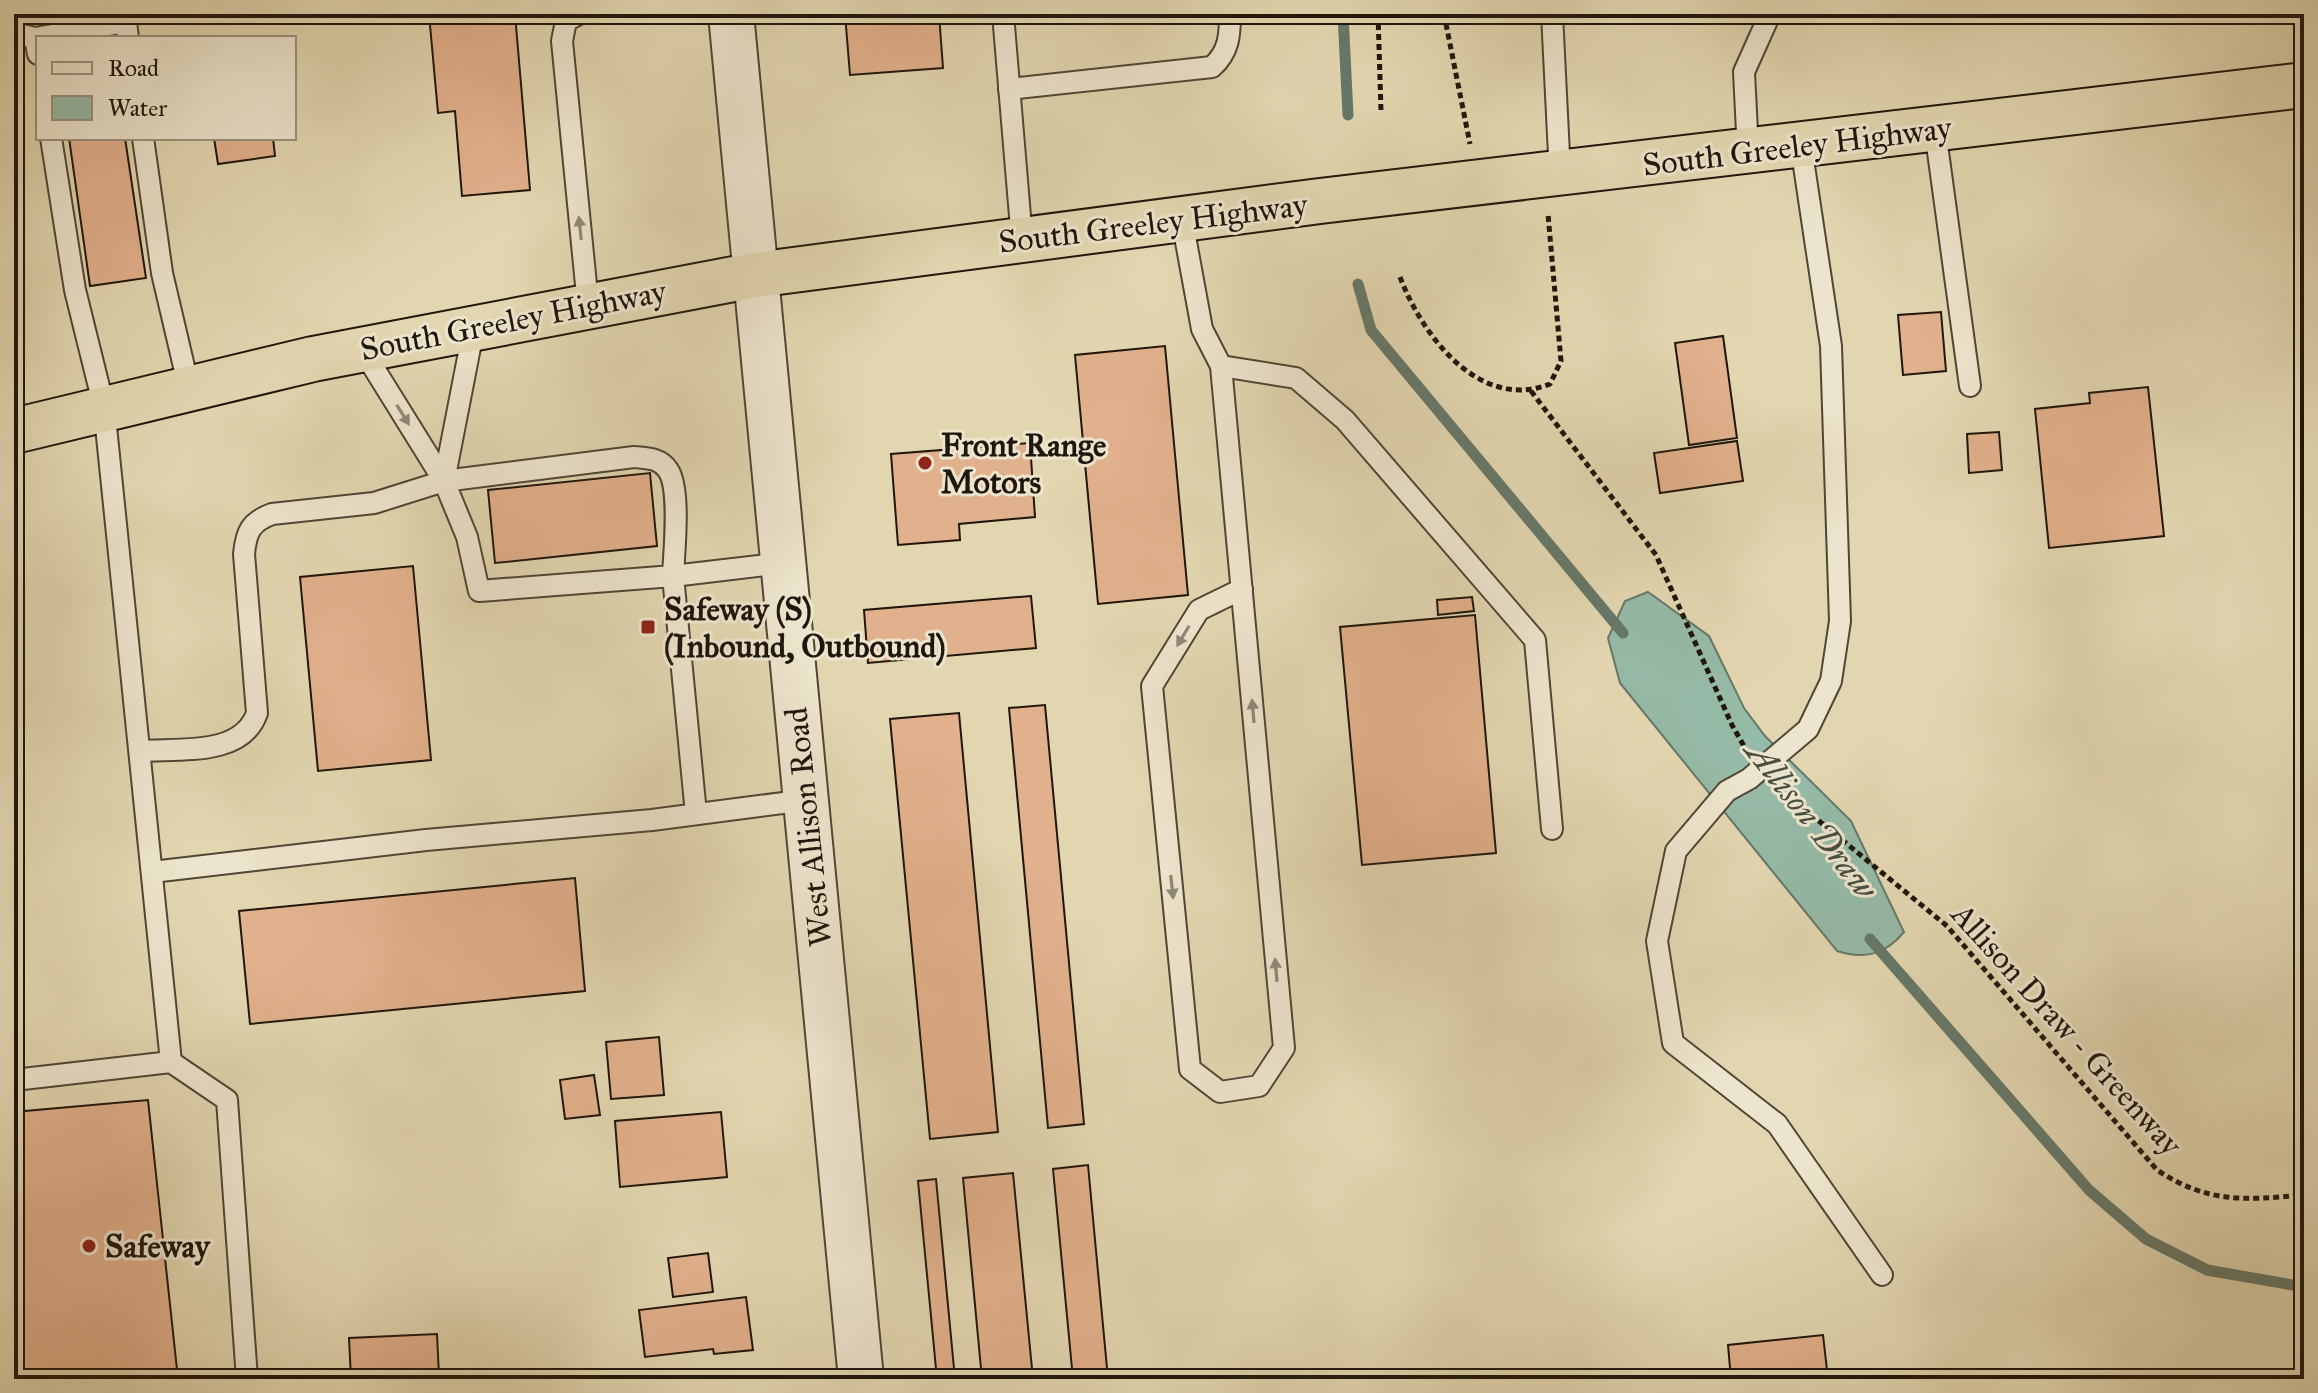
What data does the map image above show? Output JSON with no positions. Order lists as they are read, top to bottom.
{
  "streets": {
    "highway": ["South Greeley Highway"],
    "street": ["West Allison Road"],
    "path": ["Allison Draw - Greenway"]
  },
  "crossings": [
    ["South Greeley Highway", "West Allison Road"]
  ],
  "water": ["Allison Draw"],
  "places": {
    "other": ["Front Range Motors", "Safeway"],
    "transit": ["Safeway (S) (Inbound, Outbound)"]
  },
  "legend": ["Road", "Water"]
}
